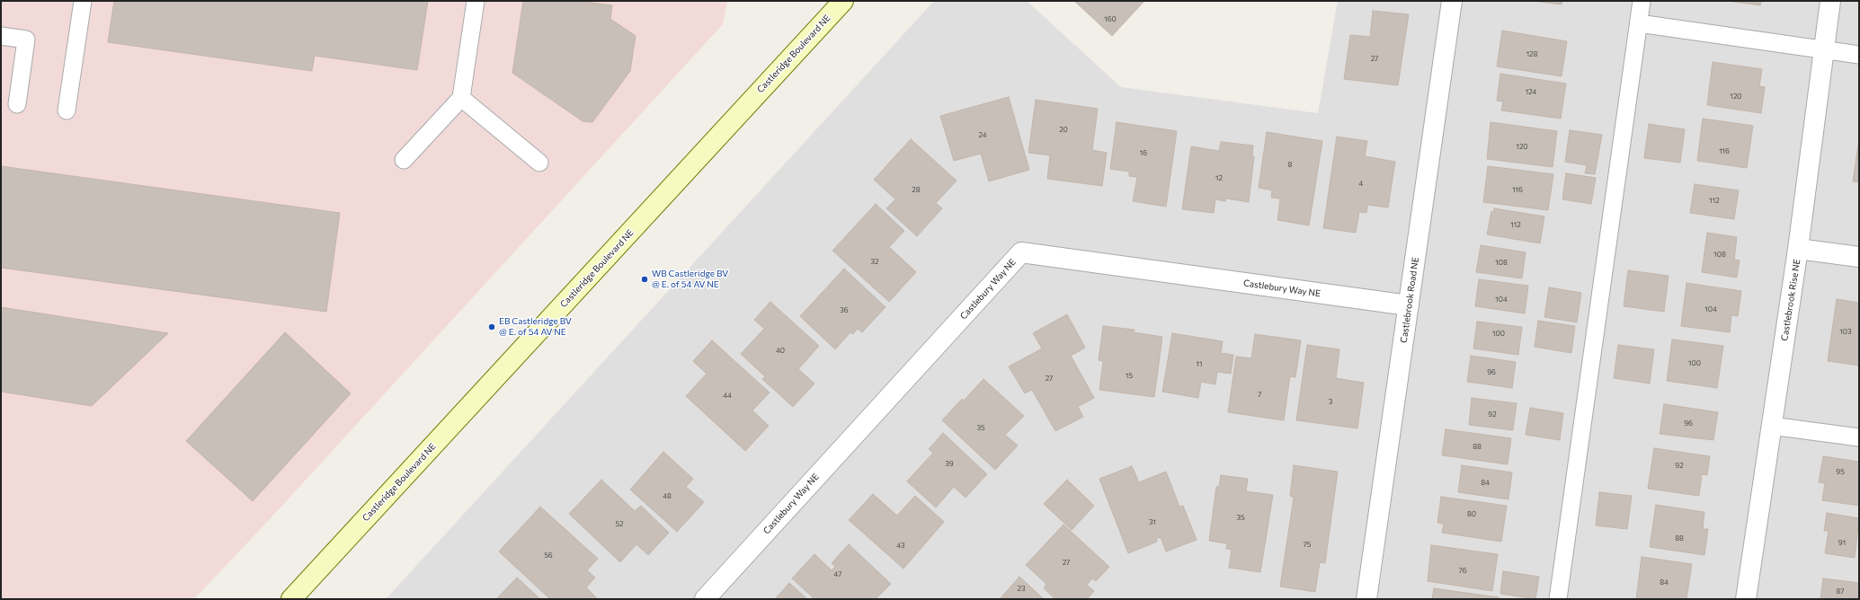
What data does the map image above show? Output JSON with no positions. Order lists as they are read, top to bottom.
{
  "streets": {
    "street": [
      "Castleridge Boulevard NE",
      "Castlebury Way NE",
      "Castlebrook Road NE",
      "Castlebrook Rise NE"
    ]
  },
  "crossings": [
    ["Castlebury Way NE", "Castlebrook Road NE"]
  ],
  "places": ["WB Castleridge BV @ E. of 54 AV NE", "EB Castleridge BV @ E. of 54 AV NE"],
  "house_numbers": [
    "160",
    "128",
    "27",
    "124",
    "120",
    "20",
    "24",
    "120",
    "116",
    "16",
    "8",
    "12",
    "4",
    "28",
    "116",
    "112",
    "112",
    "108",
    "32",
    "108",
    "104",
    "104",
    "36",
    "103",
    "100",
    "40",
    "100",
    "11",
    "96",
    "15",
    "27",
    "7",
    "44",
    "3",
    "92",
    "96",
    "35",
    "88",
    "39",
    "92",
    "95",
    "84",
    "48",
    "80",
    "35",
    "31",
    "52",
    "88",
    "91",
    "75",
    "43",
    "56",
    "27",
    "76",
    "47",
    "84",
    "23",
    "87"
  ]
}
